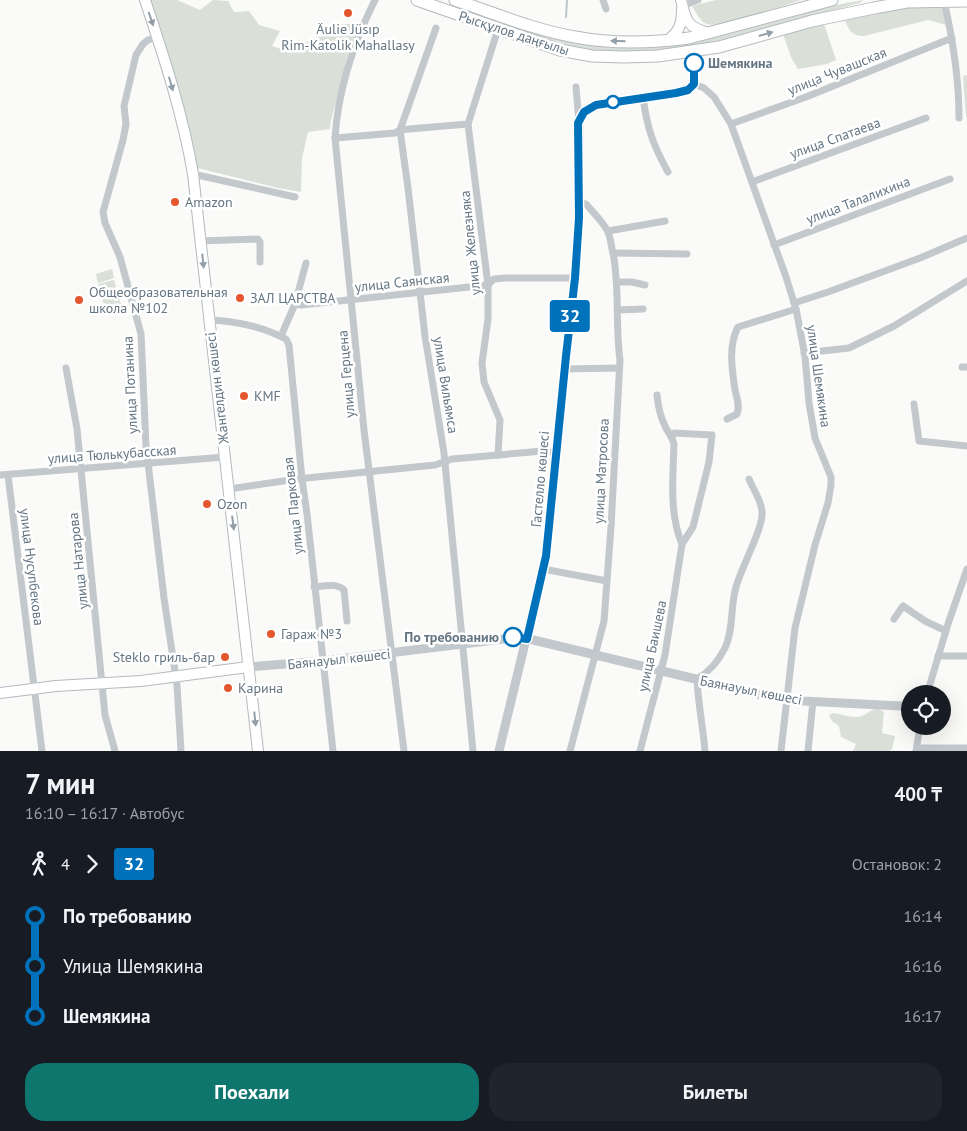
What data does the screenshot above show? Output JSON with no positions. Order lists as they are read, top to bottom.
{
  "streets": {
    "main road": ["Рысқұлов даңғылы", "Жангелдин көшесі", "Баянауыл көшесі"],
    "street": [
      "улица Чувашская",
      "улица Спатаева",
      "улица Талалихина",
      "улица Железняка",
      "улица Саянская",
      "улица Герцена",
      "улица Шемякина",
      "улица Потанина",
      "улица Вильямса",
      "улица Тюлькубасская",
      "улица Матросова",
      "Гастелло көшесі",
      "улица Парковая",
      "улица Натарова",
      "улица Нусупбекова",
      "улица Баишева"
    ]
  },
  "crossings": [
    ["Рысқұлов даңғылы", "улица Железняка"],
    ["улица Чувашская", "улица Шемякина"],
    ["улица Спатаева", "улица Шемякина"],
    ["улица Талалихина", "улица Шемякина"],
    ["улица Железняка", "улица Саянская"],
    ["улица Саянская", "улица Герцена"],
    ["улица Саянская", "улица Вильямса"],
    ["улица Саянская", "Гастелло көшесі"],
    ["улица Герцена", "Баянауыл көшесі"],
    ["улица Шемякина", "Баянауыл көшесі"],
    ["улица Потанина", "Жангелдин көшесі"],
    ["улица Потанина", "улица Тюлькубасская"],
    ["улица Потанина", "Баянауыл көшесі"],
    ["улица Вильямса", "Баянауыл көшесі"],
    ["Жангелдин көшесі", "улица Тюлькубасская"],
    ["Жангелдин көшесі", "Баянауыл көшесі"],
    ["улица Тюлькубасская", "улица Натарова"],
    ["улица Тюлькубасская", "улица Нусупбекова"],
    ["улица Матросова", "Гастелло көшесі"],
    ["улица Матросова", "Баянауыл көшесі"],
    ["Гастелло көшесі", "Баянауыл көшесі"],
    ["улица Парковая", "Баянауыл көшесі"],
    ["улица Натарова", "Баянауыл көшесі"],
    ["улица Нусупбекова", "Баянауыл көшесі"],
    ["улица Баишева", "Баянауыл көшесі"]
  ],
  "one_way": ["Жангелдин көшесі"],
  "places": [
    "Äulie Jüsıp Rim-Katolik Mahallasy",
    "Шемякина",
    "Amazon",
    "ЗАЛ ЦАРСТВА",
    "Общеобразовательная школа №102",
    "KMF",
    "Ozon",
    "Гараж №3",
    "По требованию",
    "Steklo гриль-бар",
    "Карина"
  ],
  "lines": ["bus line 32"],
  "page": {
    "on_map": "32",
    "heading": ["7 мин", "16:10 – 16:17 · Автобус", "400 ₸"],
    "legs": ["4", "32", "Остановок: 2"],
    "list": [
      {
        "name": "По требованию",
        "value": "16:14"
      },
      {
        "name": "Улица Шемякина",
        "value": "16:16"
      },
      {
        "name": "Шемякина",
        "value": "16:17"
      }
    ],
    "buttons": ["Поехали", "Билеты"]
  }
}
